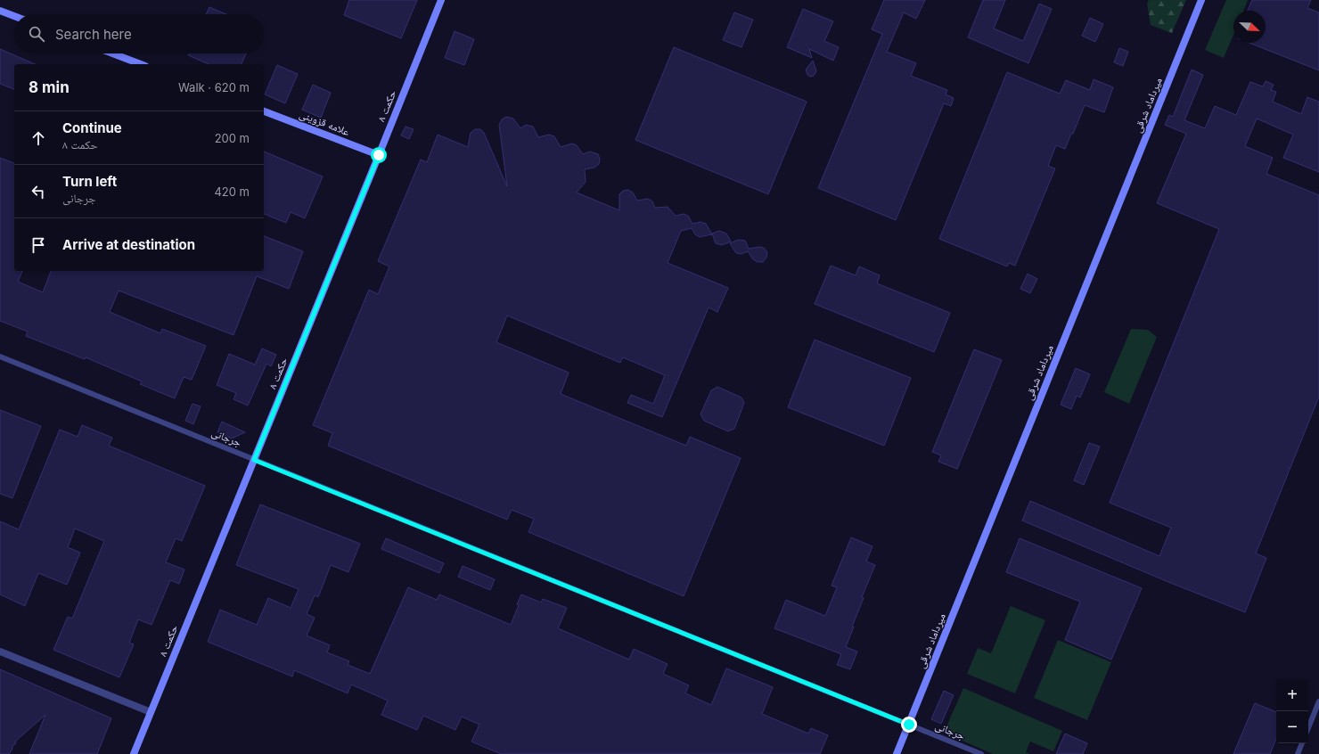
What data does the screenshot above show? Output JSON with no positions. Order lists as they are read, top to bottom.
{
  "streets": {
    "street": ["میرداماد شرقی", "حکمت ۸", "علامه قزوینی"],
    "lane": ["جرجانی"]
  },
  "crossings": [
    ["میرداماد شرقی", "جرجانی"],
    ["حکمت ۸", "علامه قزوینی"],
    ["حکمت ۸", "جرجانی"]
  ],
  "north": "bottom right",
  "page": {
    "search": "Search here",
    "heading": ["8 min", "Walk · 620 m"],
    "list": [
      ["Continue", "حکمت ۸", "200 m"],
      ["Turn left", "جرجانی", "420 m"],
      "Arrive at destination"
    ],
    "map_buttons": ["+", "−"]
  }
}
